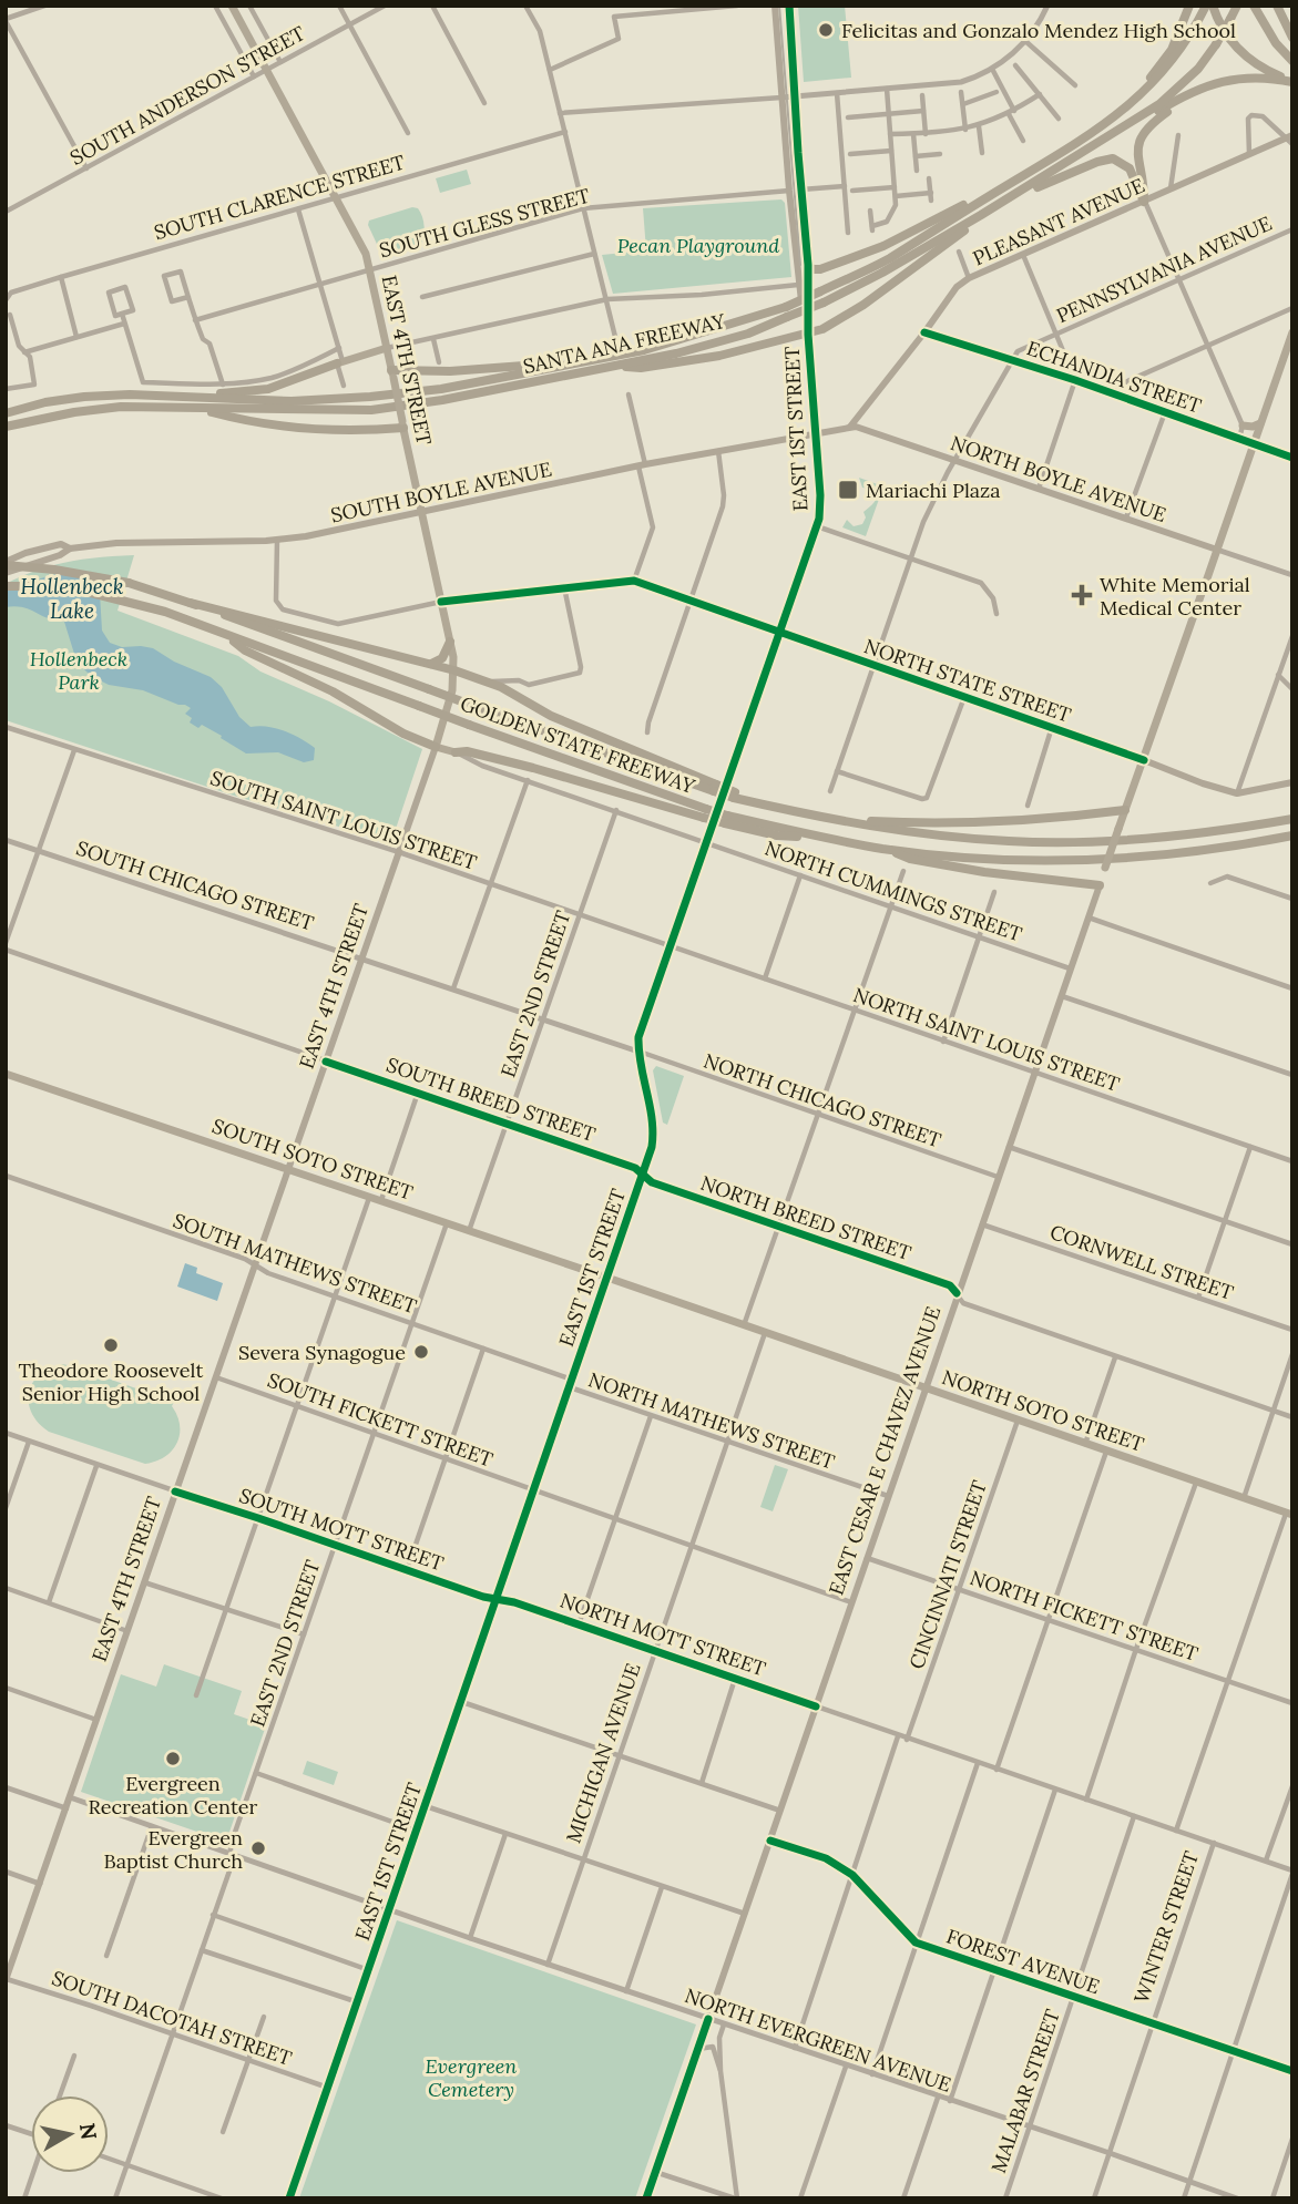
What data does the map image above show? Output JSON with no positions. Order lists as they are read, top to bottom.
{
  "streets": {
    "highway": ["SANTA ANA FREEWAY", "GOLDEN STATE FREEWAY"],
    "main road": [
      "PLEASANT AVENUE",
      "EAST 4TH STREET",
      "EAST 1ST STREET",
      "NORTH BOYLE AVENUE",
      "SOUTH BOYLE AVENUE",
      "NORTH STATE STREET",
      "SOUTH SOTO STREET",
      "NORTH SOTO STREET",
      "EAST CESAR E CHAVEZ AVENUE"
    ],
    "street": [
      "SOUTH ANDERSON STREET",
      "SOUTH CLARENCE STREET",
      "SOUTH GLESS STREET",
      "PENNSYLVANIA AVENUE",
      "ECHANDIA STREET",
      "SOUTH SAINT LOUIS STREET",
      "SOUTH CHICAGO STREET",
      "NORTH CUMMINGS STREET",
      "EAST 2ND STREET",
      "NORTH SAINT LOUIS STREET",
      "SOUTH BREED STREET",
      "NORTH CHICAGO STREET",
      "NORTH BREED STREET",
      "CORNWELL STREET",
      "SOUTH MATHEWS STREET",
      "SOUTH FICKETT STREET",
      "NORTH MATHEWS STREET",
      "SOUTH MOTT STREET",
      "CINCINNATI STREET",
      "NORTH FICKETT STREET",
      "NORTH MOTT STREET",
      "MICHIGAN AVENUE",
      "WINTER STREET",
      "FOREST AVENUE",
      "SOUTH DACOTAH STREET",
      "NORTH EVERGREEN AVENUE",
      "MALABAR STREET"
    ]
  },
  "crossings": [
    ["SOUTH ANDERSON STREET", "EAST 4TH STREET"],
    ["SOUTH CLARENCE STREET", "EAST 4TH STREET"],
    ["PLEASANT AVENUE", "ECHANDIA STREET"],
    ["PLEASANT AVENUE", "NORTH BOYLE AVENUE"],
    ["SOUTH GLESS STREET", "EAST 4TH STREET"],
    ["SOUTH GLESS STREET", "EAST 1ST STREET"],
    ["PENNSYLVANIA AVENUE", "ECHANDIA STREET"],
    ["PENNSYLVANIA AVENUE", "NORTH BOYLE AVENUE"],
    ["PENNSYLVANIA AVENUE", "NORTH STATE STREET"],
    ["EAST 4TH STREET", "SOUTH BOYLE AVENUE"],
    ["EAST 4TH STREET", "SOUTH SAINT LOUIS STREET"],
    ["EAST 4TH STREET", "SOUTH CHICAGO STREET"],
    ["EAST 4TH STREET", "SOUTH BREED STREET"],
    ["EAST 4TH STREET", "SOUTH SOTO STREET"],
    ["EAST 4TH STREET", "SOUTH MATHEWS STREET"],
    ["EAST 4TH STREET", "SOUTH FICKETT STREET"],
    ["EAST 4TH STREET", "SOUTH MOTT STREET"],
    ["EAST 4TH STREET", "SOUTH DACOTAH STREET"],
    ["EAST 4TH STREET", "NORTH EVERGREEN AVENUE"],
    ["ECHANDIA STREET", "EAST CESAR E CHAVEZ AVENUE"],
    ["EAST 1ST STREET", "NORTH BOYLE AVENUE"],
    ["EAST 1ST STREET", "SOUTH BOYLE AVENUE"],
    ["EAST 1ST STREET", "NORTH STATE STREET"],
    ["EAST 1ST STREET", "SOUTH SAINT LOUIS STREET"],
    ["EAST 1ST STREET", "SOUTH CHICAGO STREET"],
    ["EAST 1ST STREET", "NORTH CUMMINGS STREET"],
    ["EAST 1ST STREET", "NORTH SAINT LOUIS STREET"],
    ["EAST 1ST STREET", "SOUTH BREED STREET"],
    ["EAST 1ST STREET", "NORTH CHICAGO STREET"],
    ["EAST 1ST STREET", "SOUTH SOTO STREET"],
    ["EAST 1ST STREET", "NORTH BREED STREET"],
    ["EAST 1ST STREET", "SOUTH MATHEWS STREET"],
    ["EAST 1ST STREET", "NORTH SOTO STREET"],
    ["EAST 1ST STREET", "SOUTH FICKETT STREET"],
    ["EAST 1ST STREET", "NORTH MATHEWS STREET"],
    ["EAST 1ST STREET", "SOUTH MOTT STREET"],
    ["EAST 1ST STREET", "NORTH MOTT STREET"],
    ["EAST 1ST STREET", "SOUTH DACOTAH STREET"],
    ["EAST 1ST STREET", "NORTH EVERGREEN AVENUE"],
    ["NORTH BOYLE AVENUE", "SOUTH BOYLE AVENUE"],
    ["NORTH BOYLE AVENUE", "EAST CESAR E CHAVEZ AVENUE"],
    ["SOUTH BOYLE AVENUE", "GOLDEN STATE FREEWAY"],
    ["NORTH STATE STREET", "EAST CESAR E CHAVEZ AVENUE"],
    ["SOUTH SAINT LOUIS STREET", "EAST 2ND STREET"],
    ["SOUTH SAINT LOUIS STREET", "NORTH SAINT LOUIS STREET"],
    ["SOUTH CHICAGO STREET", "EAST 2ND STREET"],
    ["SOUTH CHICAGO STREET", "NORTH CHICAGO STREET"],
    ["NORTH CUMMINGS STREET", "EAST 2ND STREET"],
    ["NORTH CUMMINGS STREET", "EAST CESAR E CHAVEZ AVENUE"],
    ["EAST 2ND STREET", "SOUTH BREED STREET"],
    ["EAST 2ND STREET", "SOUTH SOTO STREET"],
    ["EAST 2ND STREET", "SOUTH MATHEWS STREET"],
    ["EAST 2ND STREET", "SOUTH FICKETT STREET"],
    ["EAST 2ND STREET", "SOUTH MOTT STREET"],
    ["EAST 2ND STREET", "SOUTH DACOTAH STREET"],
    ["EAST 2ND STREET", "NORTH EVERGREEN AVENUE"],
    ["NORTH SAINT LOUIS STREET", "EAST CESAR E CHAVEZ AVENUE"],
    ["SOUTH BREED STREET", "NORTH BREED STREET"],
    ["NORTH CHICAGO STREET", "EAST CESAR E CHAVEZ AVENUE"],
    ["SOUTH SOTO STREET", "NORTH SOTO STREET"],
    ["NORTH BREED STREET", "EAST CESAR E CHAVEZ AVENUE"],
    ["CORNWELL STREET", "EAST CESAR E CHAVEZ AVENUE"],
    ["NORTH SOTO STREET", "EAST CESAR E CHAVEZ AVENUE"],
    ["NORTH SOTO STREET", "CINCINNATI STREET"],
    ["NORTH SOTO STREET", "MICHIGAN AVENUE"],
    ["NORTH MATHEWS STREET", "EAST CESAR E CHAVEZ AVENUE"],
    ["NORTH MATHEWS STREET", "MICHIGAN AVENUE"],
    ["EAST CESAR E CHAVEZ AVENUE", "NORTH FICKETT STREET"],
    ["EAST CESAR E CHAVEZ AVENUE", "NORTH MOTT STREET"],
    ["EAST CESAR E CHAVEZ AVENUE", "FOREST AVENUE"],
    ["EAST CESAR E CHAVEZ AVENUE", "NORTH EVERGREEN AVENUE"],
    ["SOUTH MOTT STREET", "NORTH MOTT STREET"],
    ["CINCINNATI STREET", "NORTH FICKETT STREET"],
    ["CINCINNATI STREET", "NORTH MOTT STREET"],
    ["NORTH MOTT STREET", "MICHIGAN AVENUE"],
    ["NORTH MOTT STREET", "WINTER STREET"],
    ["NORTH MOTT STREET", "MALABAR STREET"],
    ["MICHIGAN AVENUE", "NORTH EVERGREEN AVENUE"],
    ["WINTER STREET", "FOREST AVENUE"],
    ["WINTER STREET", "NORTH EVERGREEN AVENUE"],
    ["FOREST AVENUE", "MALABAR STREET"],
    ["NORTH EVERGREEN AVENUE", "MALABAR STREET"]
  ],
  "water": ["Hollenbeck Lake"],
  "parks": ["Pecan Playground", "Hollenbeck Park", "Evergreen Cemetery"],
  "places": {
    "other": [
      "Felicitas and Gonzalo Mendez High School",
      "Theodore Roosevelt Senior High School",
      "Severa Synagogue",
      "Evergreen Recreation Center",
      "Evergreen Baptist Church"
    ],
    "transit": ["Mariachi Plaza"],
    "health": ["White Memorial Medical Center"]
  },
  "north": "right"
}
